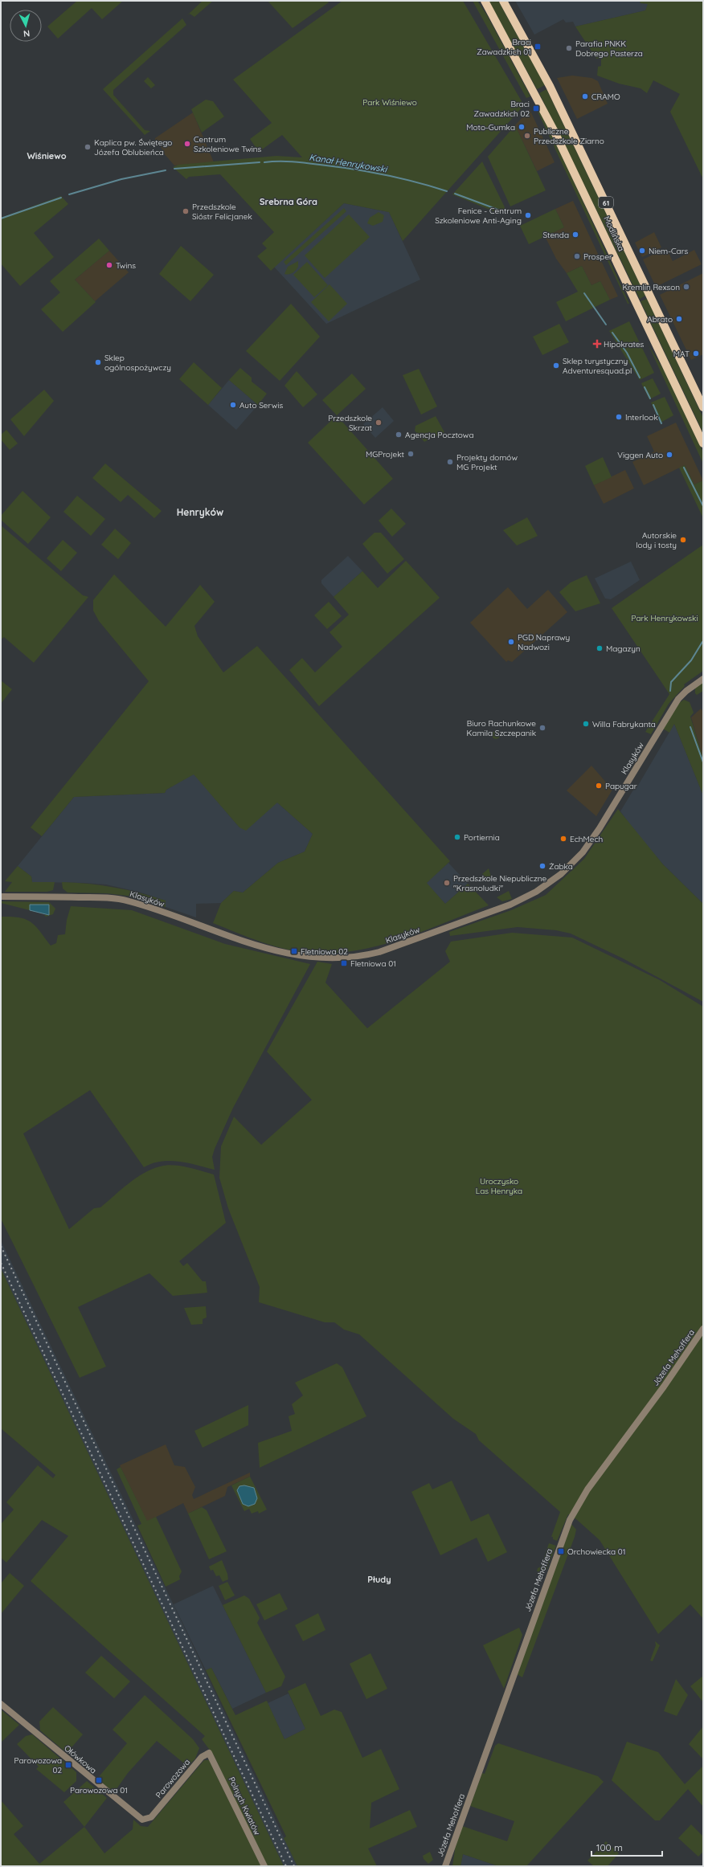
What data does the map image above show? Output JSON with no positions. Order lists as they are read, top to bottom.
{
  "streets": {
    "main road": ["61", "Modlińska"],
    "street": [
      "Klasyków",
      "Józefa Mehoffera",
      "Ołówkowa",
      "Parowozowa",
      "Polnych Kwiatów"
    ]
  },
  "crossings": [
    ["Ołówkowa", "Parowozowa"],
    ["Parowozowa", "Polnych Kwiatów"]
  ],
  "districts": [
    "Wiśniewo",
    "Srebrna Góra",
    "Henryków",
    "Płudy"
  ],
  "water": ["Kanał Henrykowski"],
  "parks": ["Park Wiśniewo", "Park Henrykowski", "Uroczysko Las Henryka"],
  "places": {
    "transit": [
      "Braci Zawadzkich 01",
      "Braci Zawadzkich 02",
      "Fletniowa 02",
      "Fletniowa 01",
      "Orchowiecka 01",
      "Parowozowa 02",
      "Parowozowa 01"
    ],
    "other": [
      "Parafia PNKK Dobrego Pasterza",
      "CRAMO",
      "Moto-Gumka",
      "Publiczne Przedszkole Ziarno",
      "Centrum Szkoleniowe Twins",
      "Kaplica pw. Świętego Józefa Oblubieńca",
      "Przedszkole Sióstr Felicjanek",
      "Fenice - Centrum Szkoleniowe Anti-Aging",
      "Stenda",
      "Niem-Cars",
      "Prosper",
      "Twins",
      "Kremlin Rexson",
      "Abrato",
      "MAT",
      "Sklep ogólnospożywczy",
      "Sklep turystyczny Adventuresquad.pl",
      "Auto Serwis",
      "Interlook",
      "Przedszkole Skrzat",
      "Agencja Pocztowa",
      "MGProjekt",
      "Viggen Auto",
      "Projekty domów MG Projekt",
      "Autorskie lody i tosty",
      "PGD Naprawy Nadwozi",
      "Magazyn",
      "Willa Fabrykanta",
      "Biuro Rachunkowe Kamila Szczepanik",
      "Papugar",
      "Portiernia",
      "EchMech",
      "Żabka",
      "Przedszkole Niepubliczne \"Krasnoludki\""
    ],
    "health": ["Hipokrates"]
  },
  "scale_bar": "100 m",
  "north": "bottom"
}
